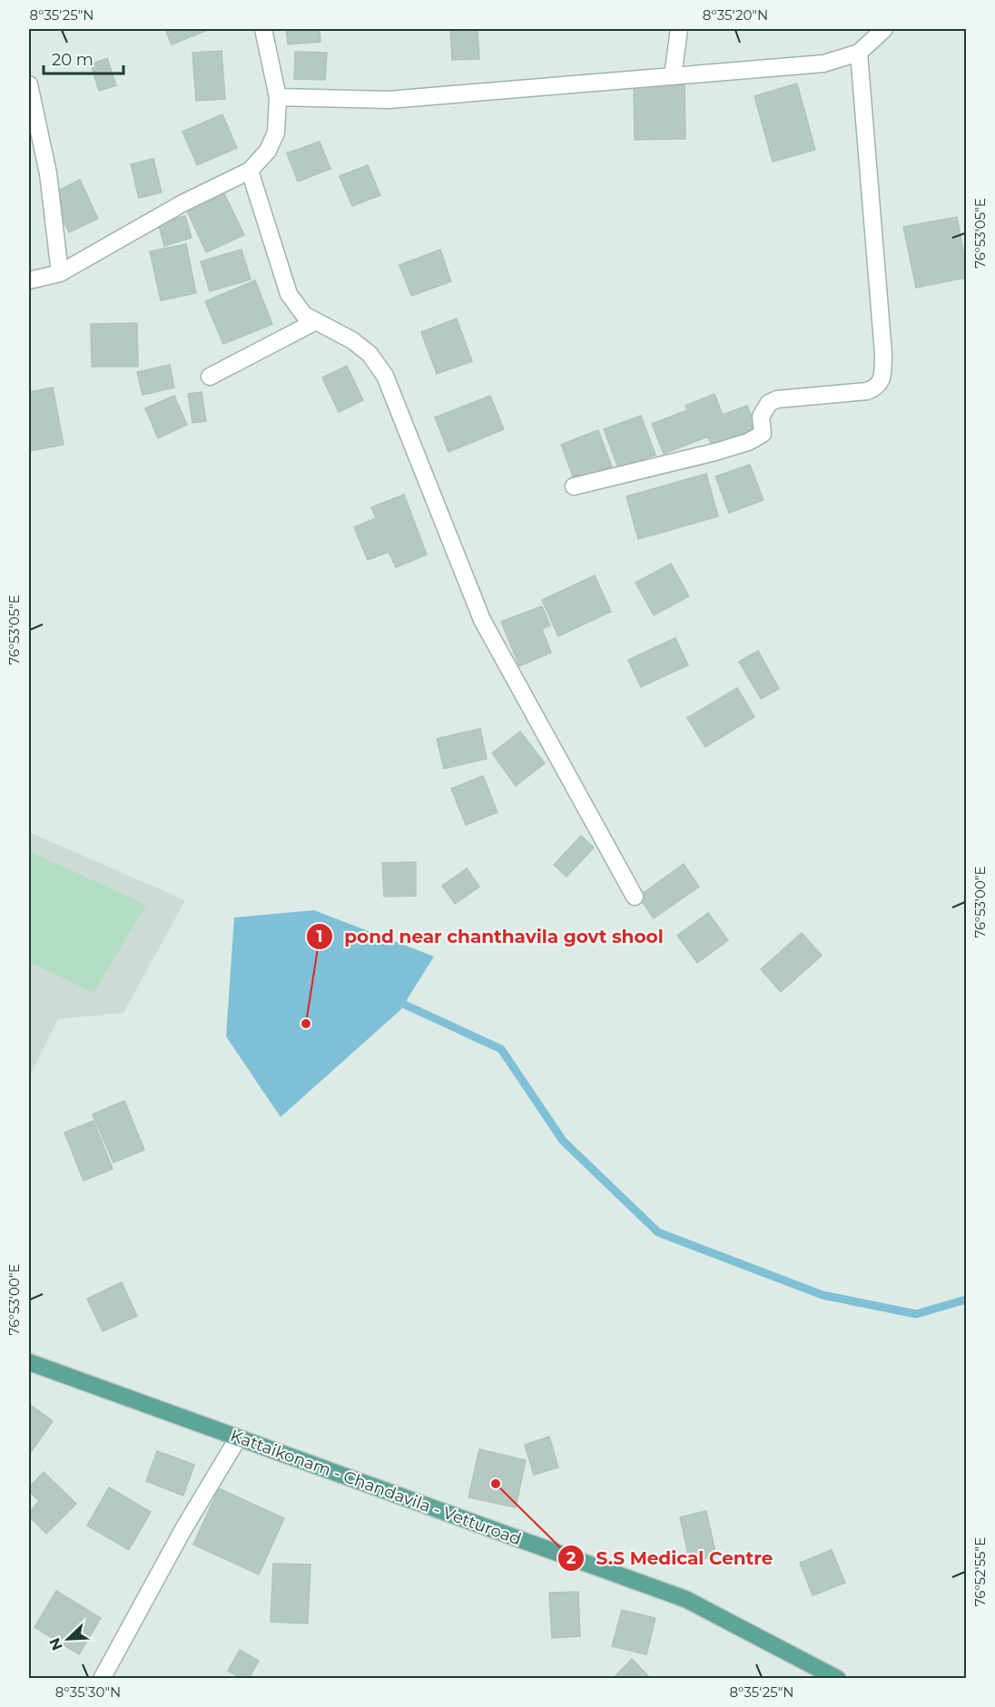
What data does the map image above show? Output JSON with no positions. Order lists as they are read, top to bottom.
{
  "streets": {
    "main road": ["Kattaikonam - Chandavila - Vetturoad"]
  },
  "places": ["pond near chanthavila govt shool", "S.S Medical Centre"],
  "scale_bar": "20 m",
  "north": "bottom left",
  "coordinates": [
    "8°35'25\"N",
    "8°35'20\"N",
    "76°53'05\"E",
    "76°53'00\"E",
    "76°52'55\"E",
    "8°35'30\"N"
  ]
}
